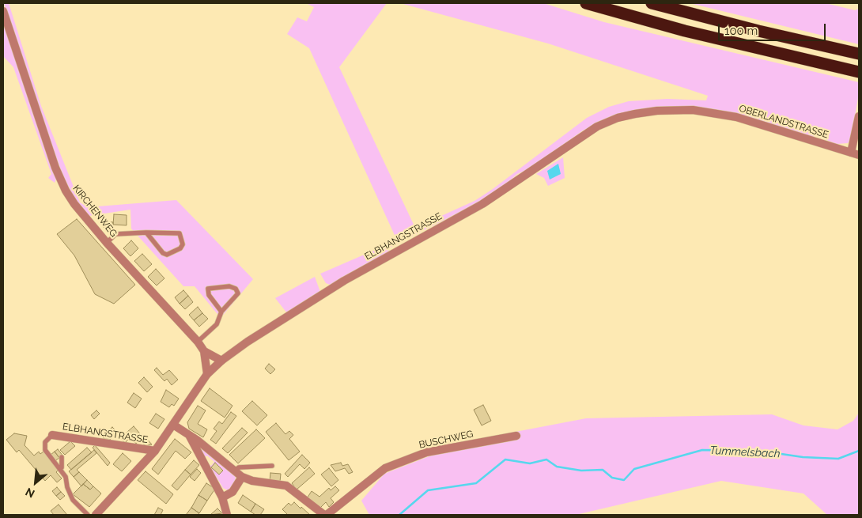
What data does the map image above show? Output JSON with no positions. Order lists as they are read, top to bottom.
{
  "streets": {
    "street": [
      "OBERLANDSTRASSE",
      "KIRCHENWEG",
      "ELBHANGSTRASSE",
      "BUSCHWEG"
    ]
  },
  "crossings": [
    ["OBERLANDSTRASSE", "ELBHANGSTRASSE"],
    ["KIRCHENWEG", "ELBHANGSTRASSE"]
  ],
  "water": ["Tummelsbach"],
  "scale_bar": "100 m",
  "north": "bottom left"
}
